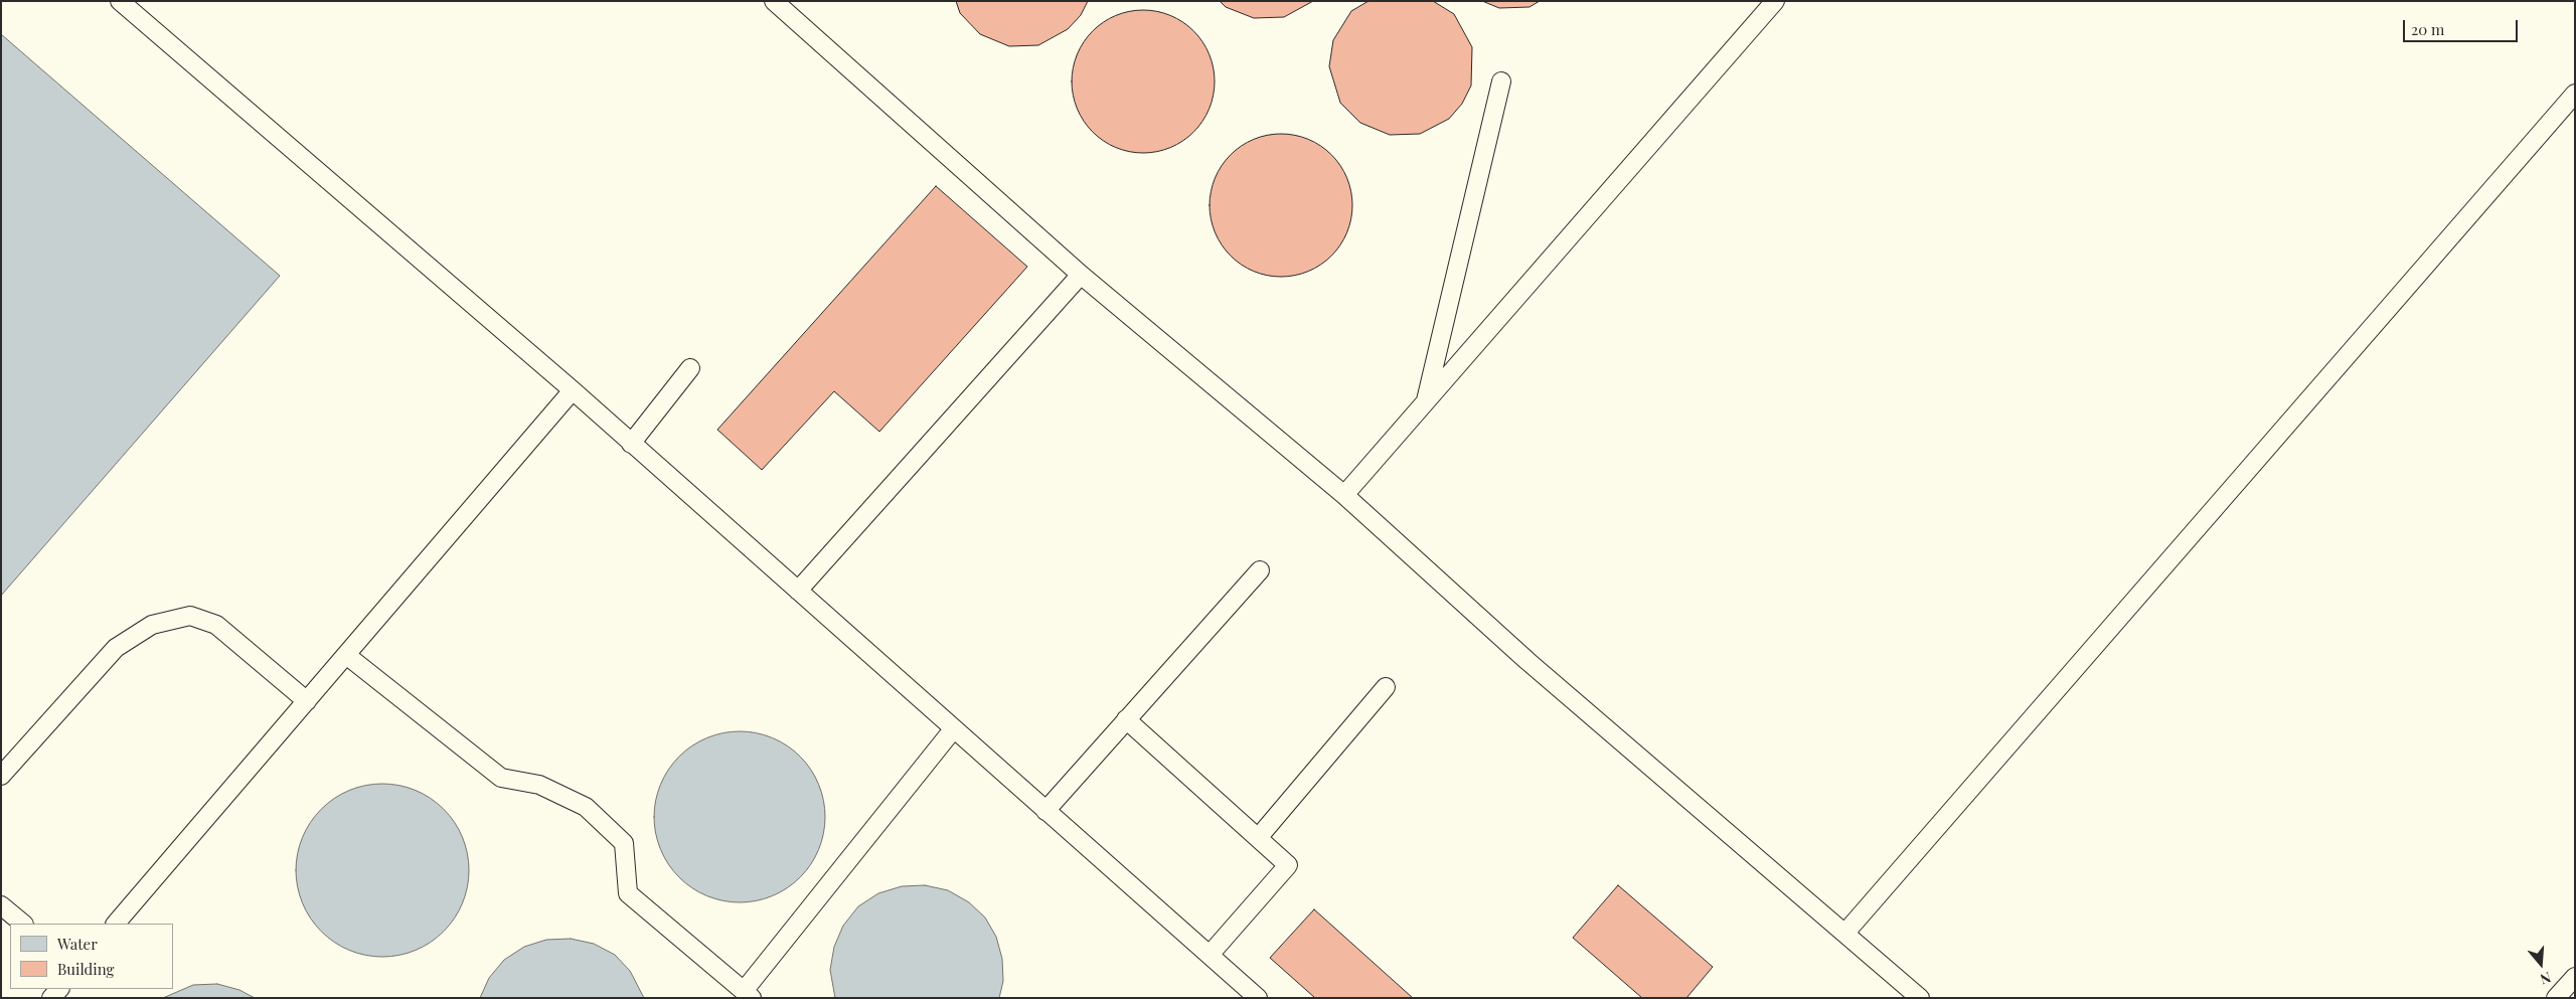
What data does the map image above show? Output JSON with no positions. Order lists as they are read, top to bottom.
{
  "legend": ["Water", "Building"],
  "scale_bar": "20 m",
  "north": "bottom"
}
